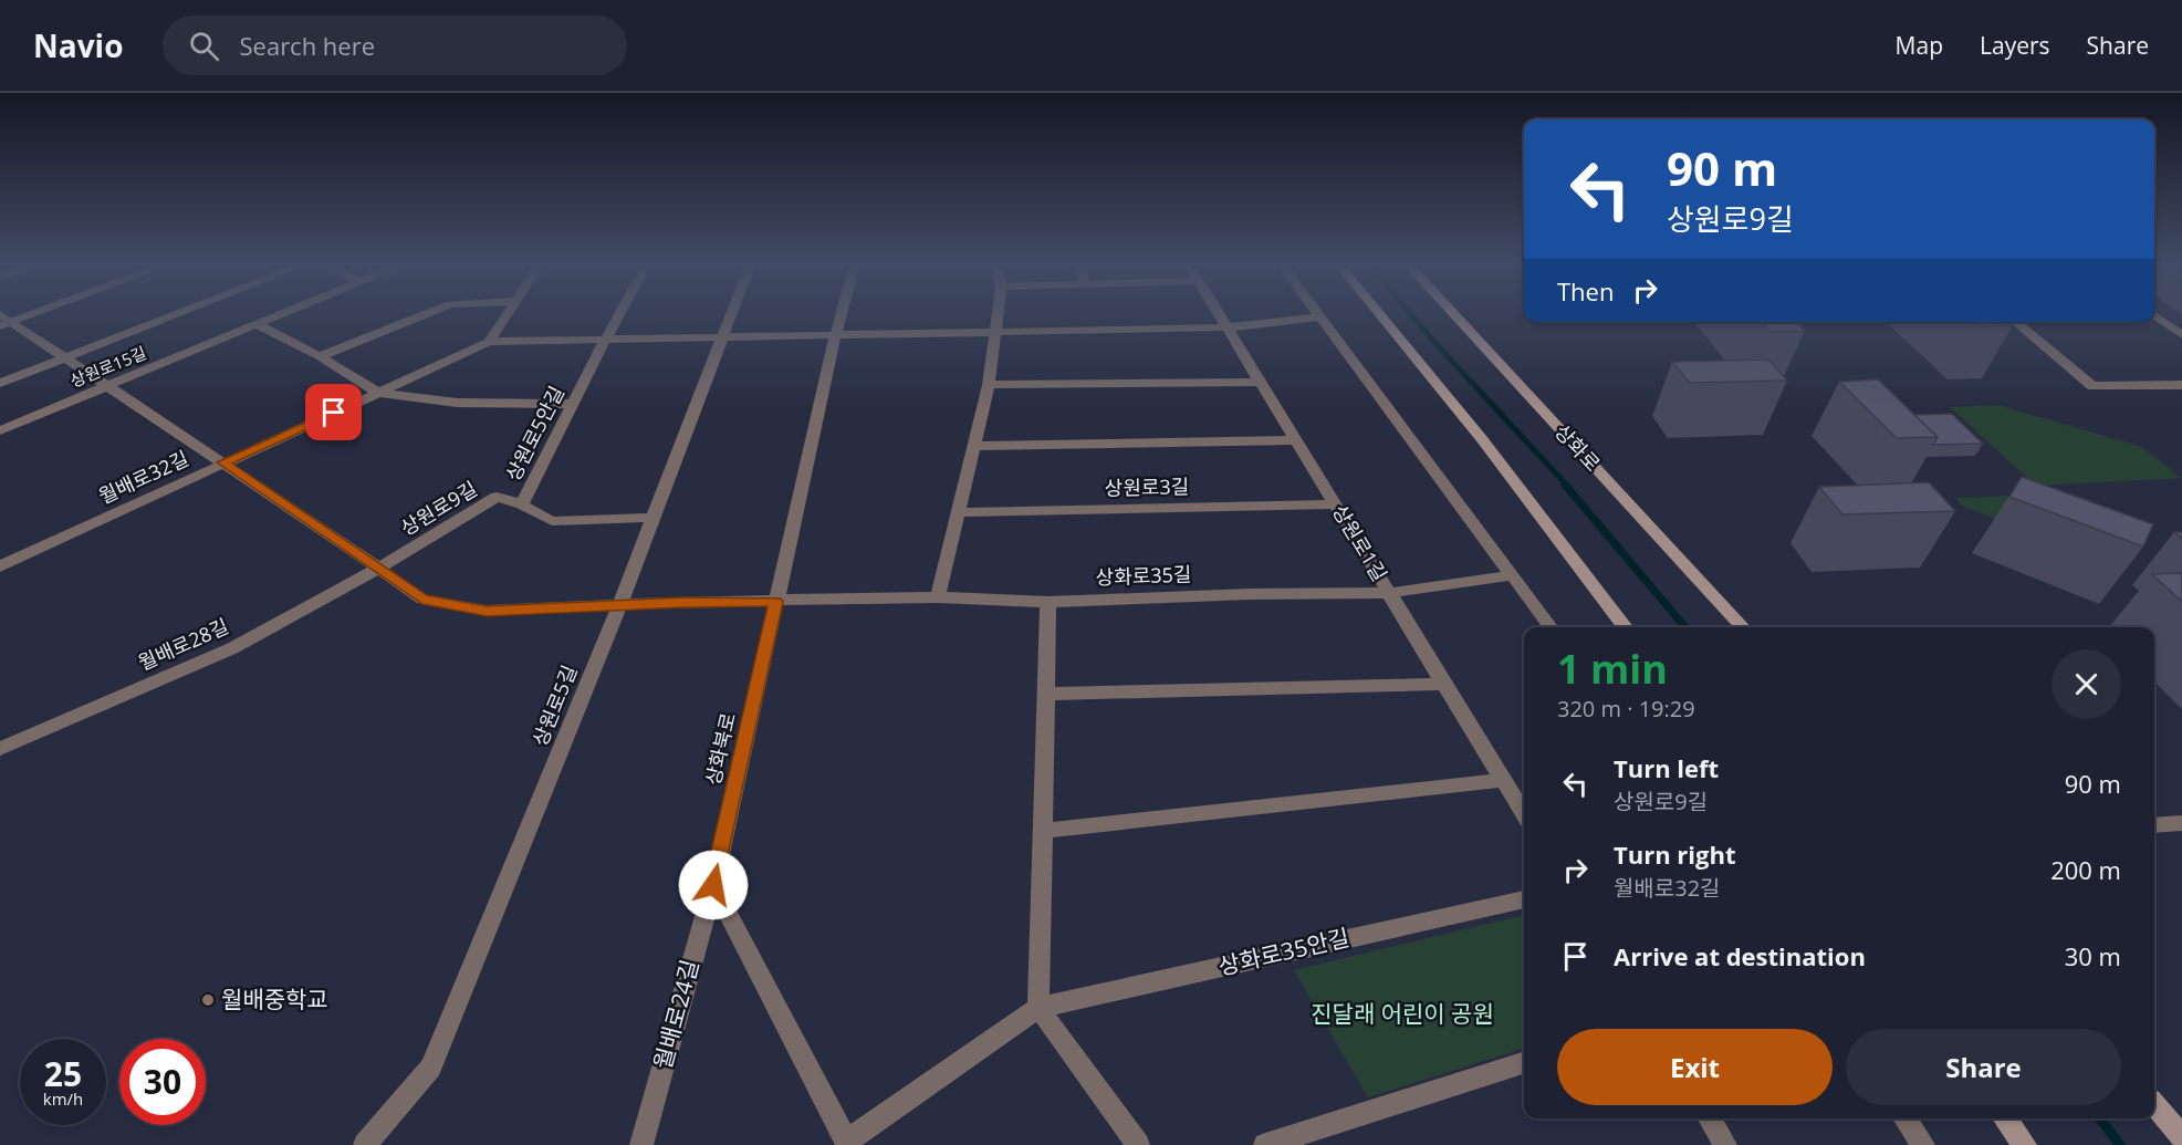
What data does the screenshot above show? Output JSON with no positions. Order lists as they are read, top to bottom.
{
  "streets": {
    "main road": ["상화로"],
    "street": [
      "상원로15길",
      "상원로5안길",
      "월배로32길",
      "상원로3길",
      "상원로9길",
      "상원로1길",
      "상화로35길",
      "월배로28길",
      "상원로5길",
      "상화북로",
      "상화로35안길",
      "월배로24길"
    ]
  },
  "crossings": [
    ["상원로5안길", "상원로9길"],
    ["상원로5안길", "상원로5길"],
    ["상원로3길", "상원로1길"],
    ["상원로9길", "월배로28길"],
    ["상원로1길", "상화로35길"],
    ["상화로35길", "상화북로"],
    ["상화북로", "월배로24길"]
  ],
  "parks": ["진달래 어린이 공원"],
  "places": ["월배중학교"],
  "page": {
    "header": "Navio",
    "search": "Search here",
    "nav": ["Map", "Layers", "Share"],
    "turn": ["90 m", "상원로9길"],
    "then": "Then",
    "heading": ["1 min", "320 m · 19:29"],
    "list": [
      {
        "name": "Turn left",
        "note": "상원로9길",
        "value": "90 m"
      },
      {
        "name": "Turn right",
        "note": "월배로32길",
        "value": "200 m"
      },
      {
        "name": "Arrive at destination",
        "value": "30 m"
      }
    ],
    "buttons": ["Exit", "Share"],
    "speed": "25 km/h",
    "limit": "30"
  }
}
